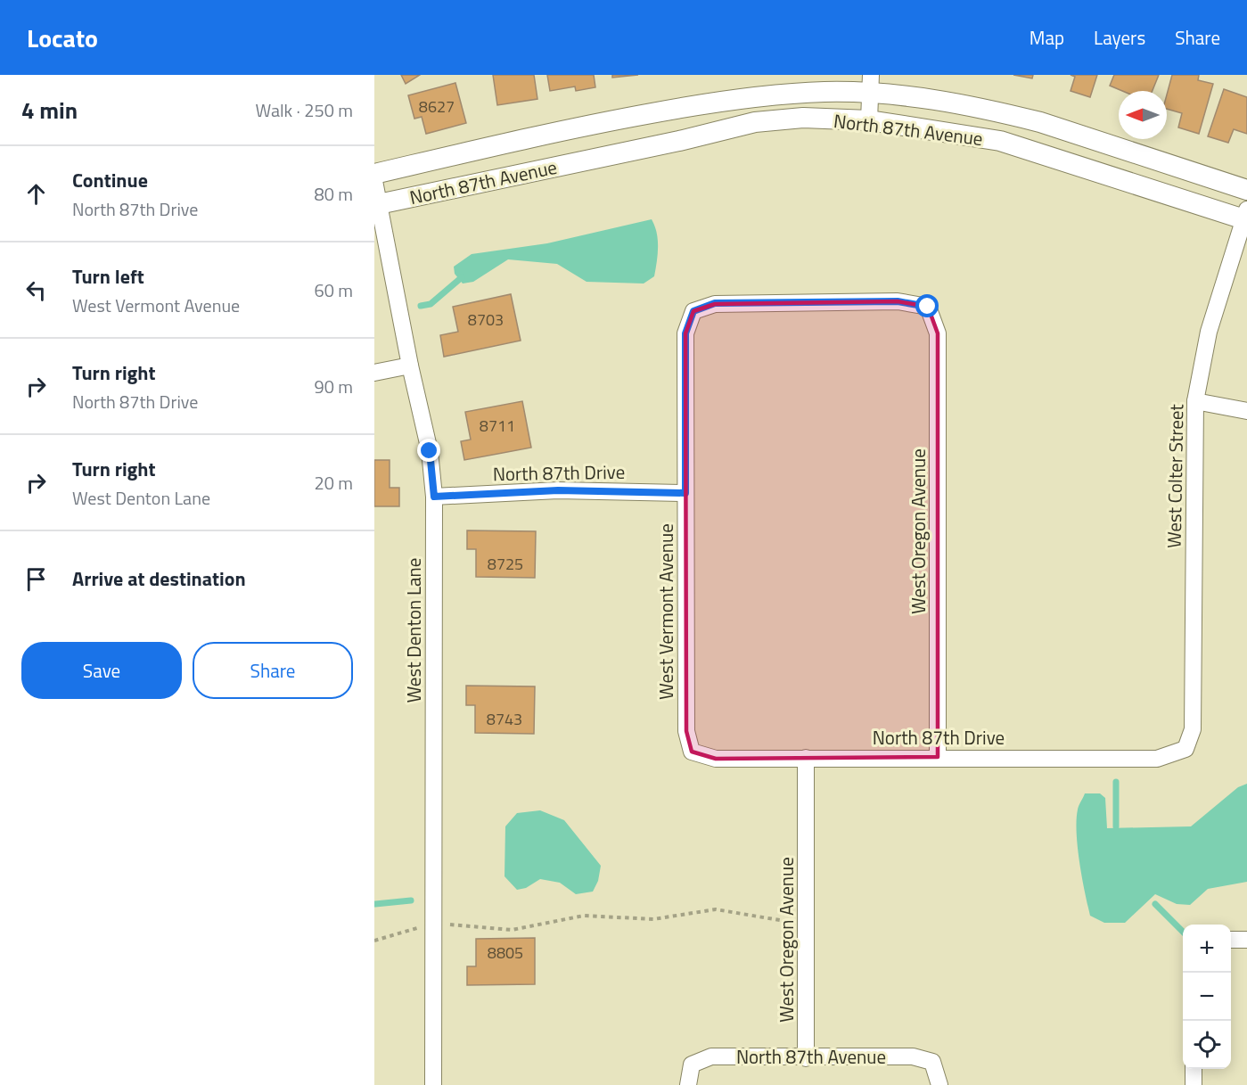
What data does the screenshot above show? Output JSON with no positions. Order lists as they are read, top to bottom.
{
  "streets": {
    "street": [
      "North 87th Avenue",
      "North 87th Drive",
      "West Colter Street",
      "West Oregon Avenue",
      "West Vermont Avenue",
      "West Denton Lane"
    ]
  },
  "crossings": [
    ["North 87th Avenue", "West Colter Street"],
    ["North 87th Avenue", "West Oregon Avenue"],
    ["North 87th Avenue", "West Denton Lane"],
    ["North 87th Drive", "West Colter Street"],
    ["North 87th Drive", "West Oregon Avenue"],
    ["North 87th Drive", "West Vermont Avenue"],
    ["North 87th Drive", "West Denton Lane"],
    ["West Oregon Avenue", "West Vermont Avenue"]
  ],
  "house_numbers": [
    "8627",
    "8703",
    "8711",
    "8725",
    "8743",
    "8805"
  ],
  "north": "left",
  "page": {
    "header": "Locato",
    "nav": ["Map", "Layers", "Share"],
    "heading": ["4 min", "Walk · 250 m"],
    "list": [
      ["Continue", "North 87th Drive", "80 m"],
      ["Turn left", "West Vermont Avenue", "60 m"],
      ["Turn right", "North 87th Drive", "90 m"],
      ["Turn right", "West Denton Lane", "20 m"],
      "Arrive at destination"
    ],
    "buttons": ["Save", "Share"],
    "map_buttons": ["+", "−"]
  }
}
